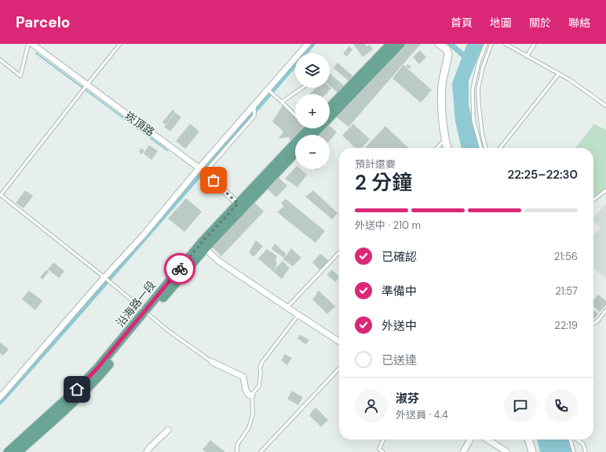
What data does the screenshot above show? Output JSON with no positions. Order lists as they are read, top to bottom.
{
  "streets": {
    "main road": ["沿海路一段"],
    "street": ["崁頂路"]
  },
  "crossings": [
    ["崁頂路", "沿海路一段"]
  ],
  "page": {
    "header": "Parcelo",
    "nav": [
      "首頁",
      "地圖",
      "關於",
      "聯絡"
    ],
    "map_buttons": ["+", "−"],
    "heading": ["2 分鐘", "預計還要", "22:25–22:30"],
    "panel": ["淑芬", "外送員 · 4.4"],
    "bar": "外送中 · 210 m",
    "list": [
      ["已確認", "21:56"],
      ["準備中", "21:57"],
      ["外送中", "22:19"],
      "已送達"
    ]
  }
}
